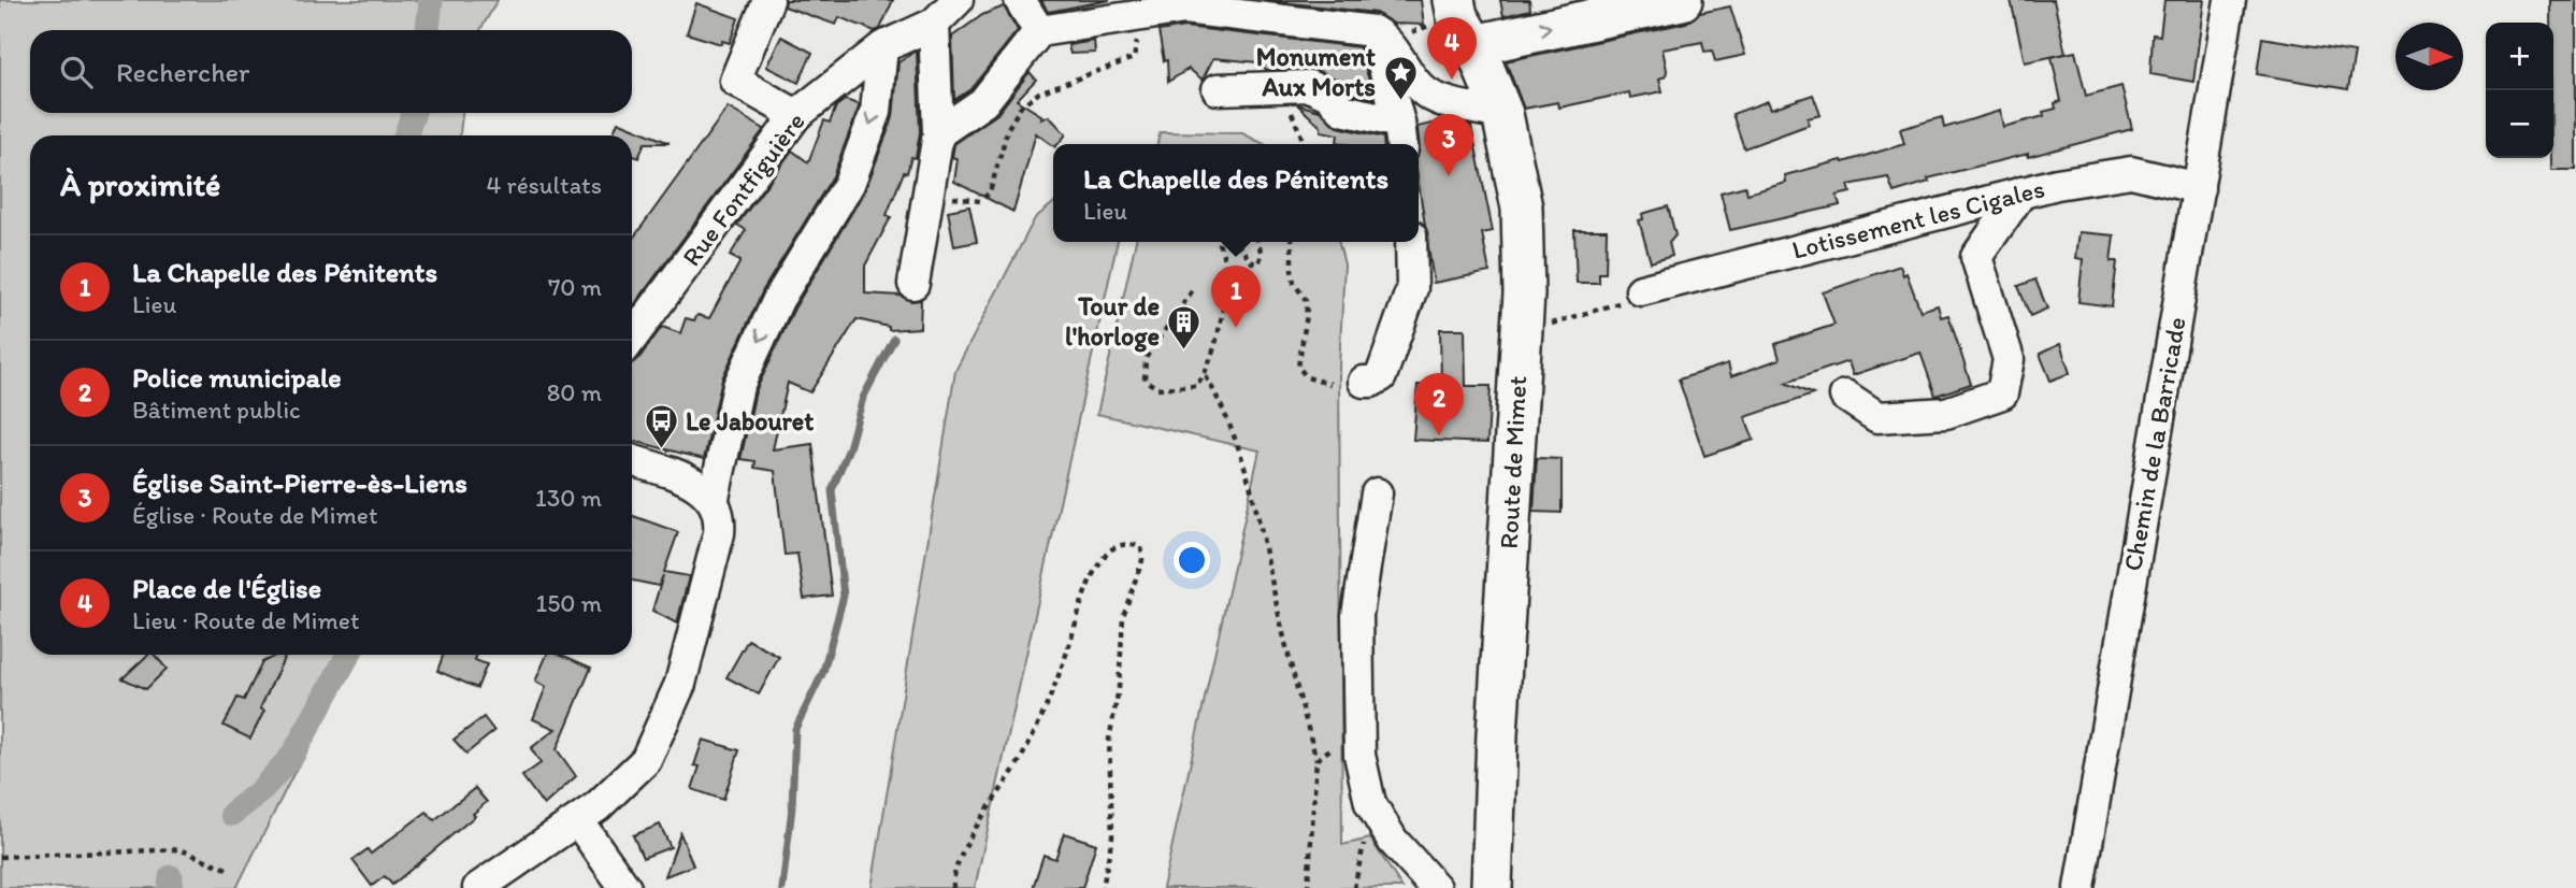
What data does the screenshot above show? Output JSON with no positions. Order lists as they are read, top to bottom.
{
  "streets": {
    "main road": ["Route de Mimet"],
    "street": ["Rue Fontfiguière", "Lotissement les Cigales", "Chemin de la Barricade"]
  },
  "crossings": [
    ["Lotissement les Cigales", "Chemin de la Barricade"]
  ],
  "places": {
    "place": ["Monument Aux Morts"],
    "building": ["Tour de l'horloge"],
    "bus stop": ["Le Jabouret"]
  },
  "north": "right",
  "page": {
    "pins": [
      "4",
      "3",
      "1",
      "2"
    ],
    "map_buttons": ["+", "−"],
    "search": "Rechercher",
    "heading": ["À proximité", "4 résultats"],
    "popup": ["La Chapelle des Pénitents", "Lieu"],
    "list": [
      {
        "mark": "1",
        "name": "La Chapelle des Pénitents",
        "note": "Lieu",
        "value": "70 m"
      },
      {
        "mark": "2",
        "name": "Police municipale",
        "note": "Bâtiment public",
        "value": "80 m"
      },
      {
        "mark": "3",
        "name": "Église Saint-Pierre-ès-Liens",
        "note": "Église · Route de Mimet",
        "value": "130 m"
      },
      {
        "mark": "4",
        "name": "Place de l'Église",
        "note": "Lieu · Route de Mimet",
        "value": "150 m"
      }
    ]
  }
}
